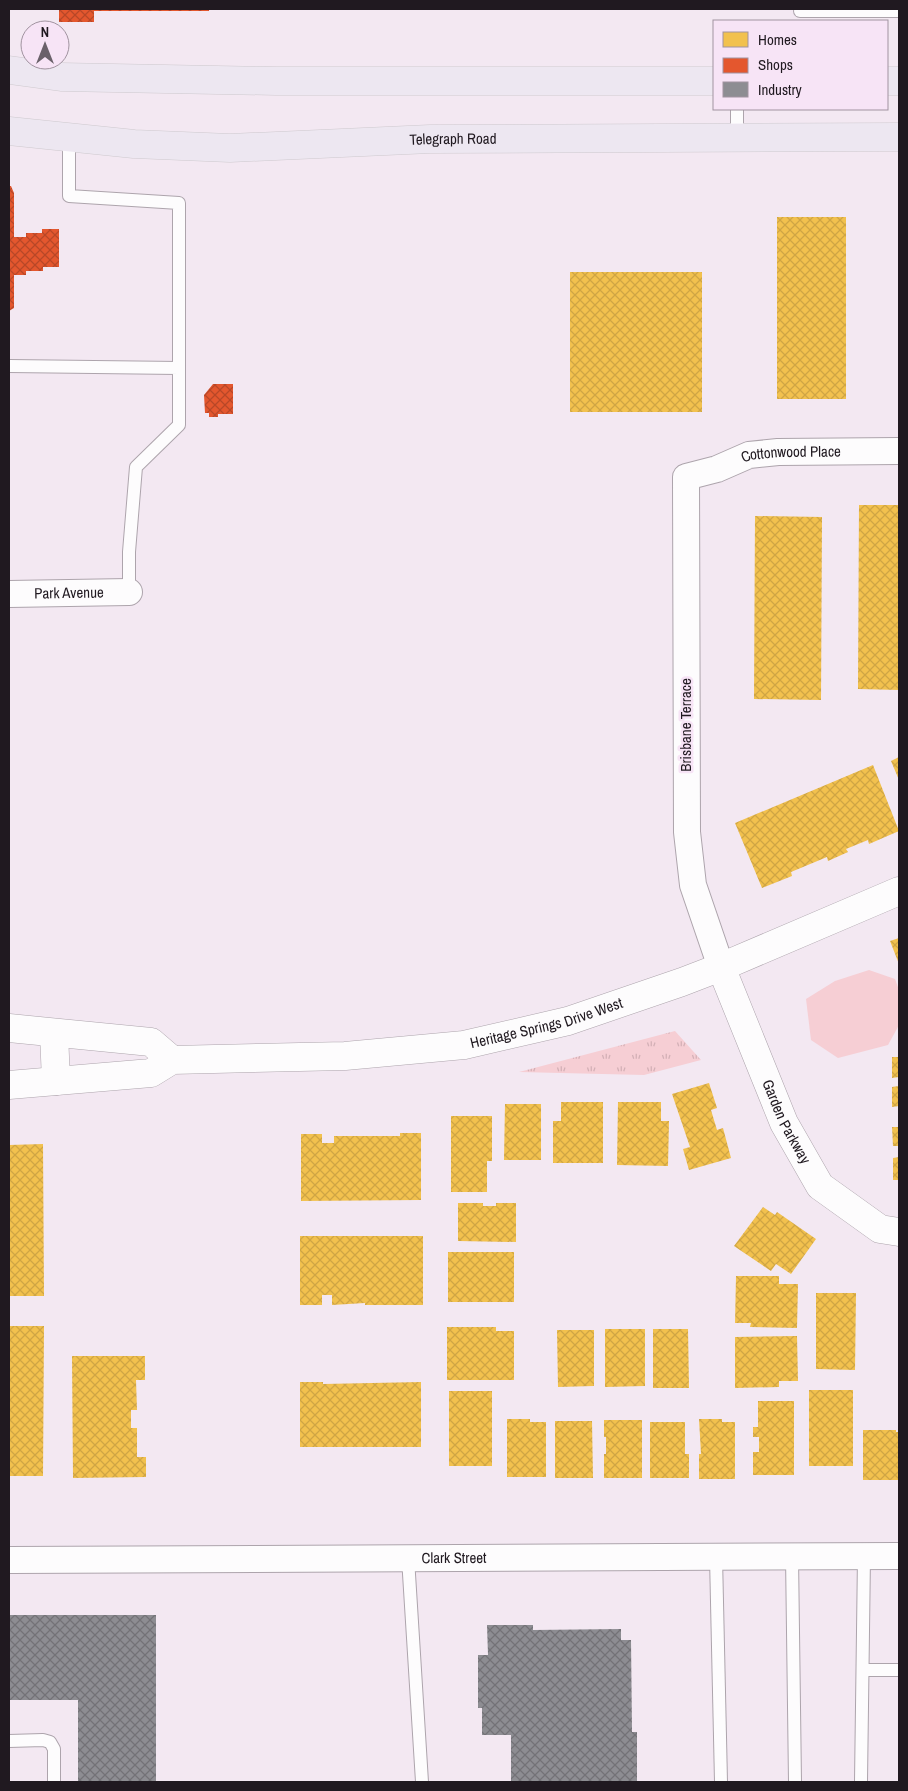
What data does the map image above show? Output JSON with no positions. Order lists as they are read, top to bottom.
{
  "streets": {
    "main road": ["Telegraph Road"],
    "street": [
      "Cottonwood Place",
      "Park Avenue",
      "Brisbane Terrace",
      "Heritage Springs Drive West",
      "Garden Parkway",
      "Clark Street"
    ]
  },
  "crossings": [
    ["Cottonwood Place", "Brisbane Terrace"],
    ["Brisbane Terrace", "Heritage Springs Drive West"],
    ["Brisbane Terrace", "Garden Parkway"],
    ["Heritage Springs Drive West", "Garden Parkway"]
  ],
  "legend": ["Homes", "Shops", "Industry"],
  "north": "top"
}
